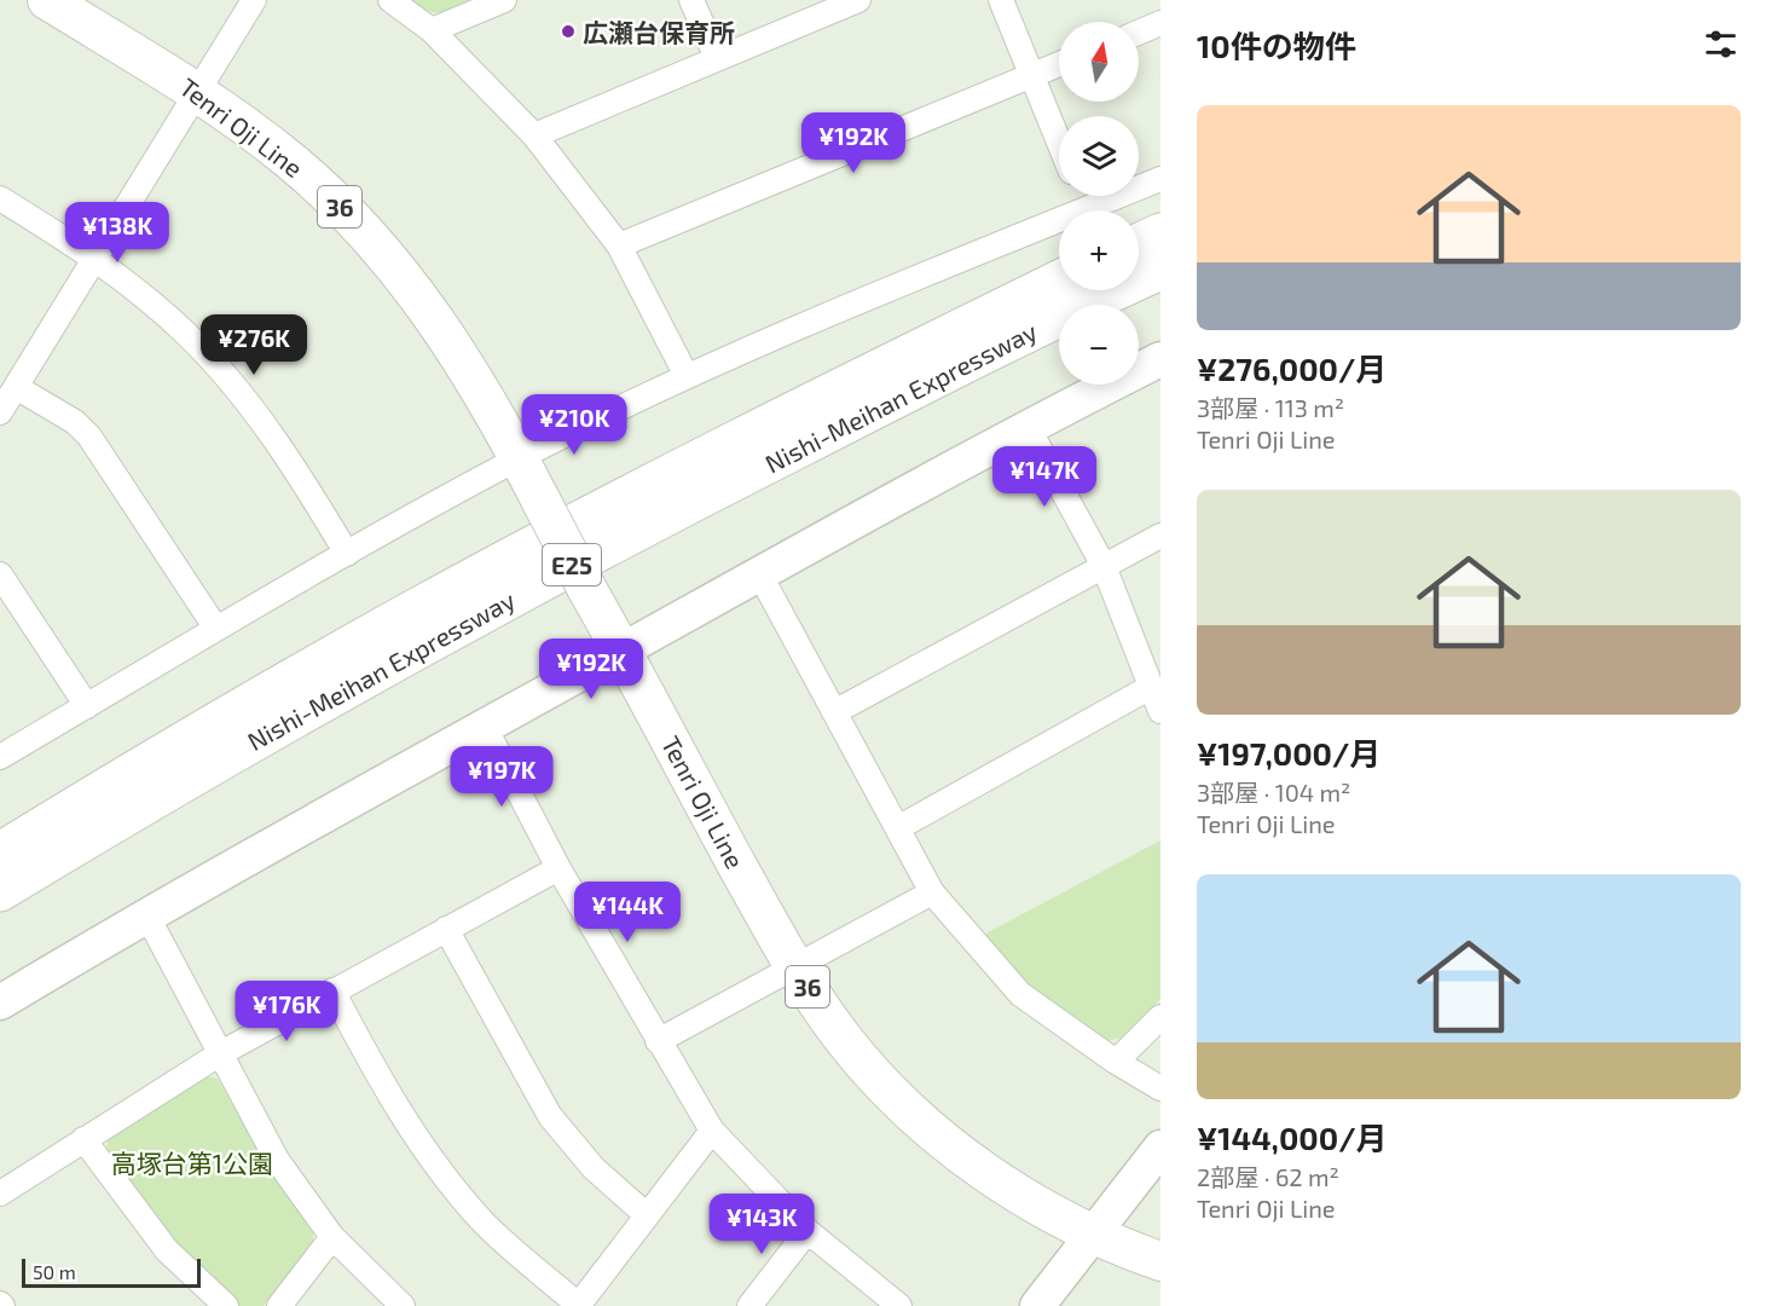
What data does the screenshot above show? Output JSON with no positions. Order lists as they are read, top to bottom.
{
  "streets": {
    "highway": ["Nishi-Meihan Expressway", "E25"],
    "main road": ["Tenri Oji Line", "36"]
  },
  "parks": ["高塚台第1公園"],
  "places": ["広瀬台保育所"],
  "scale_bar": "50 m",
  "north": "top",
  "page": {
    "heading": "10件の物件",
    "map_buttons": ["+", "−"],
    "list": [
      {
        "name": "¥276,000/月",
        "note": "3部屋 · 113 m² · Tenri Oji Line"
      },
      {
        "name": "¥197,000/月",
        "note": "3部屋 · 104 m² · Tenri Oji Line"
      },
      {
        "name": "¥144,000/月",
        "note": "2部屋 · 62 m² · Tenri Oji Line"
      }
    ],
    "price": [
      "¥192K",
      "¥138K",
      "¥276K",
      "¥210K",
      "¥147K",
      "¥192K",
      "¥197K",
      "¥144K",
      "¥176K",
      "¥143K"
    ],
    "scale": "50 m"
  }
}
